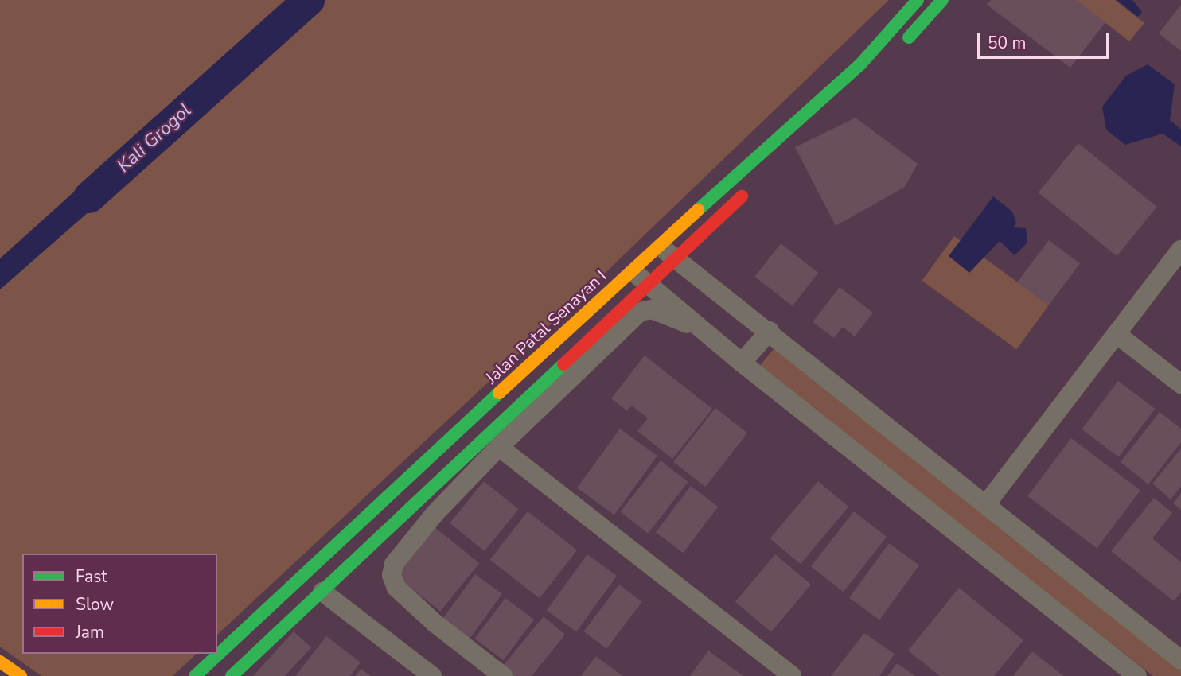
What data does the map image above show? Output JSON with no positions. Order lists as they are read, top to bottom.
{
  "streets": {
    "main road": ["Jalan Patal Senayan I"]
  },
  "water": ["Kali Grogol"],
  "legend": ["Fast", "Slow", "Jam"],
  "scale_bar": "50 m"
}
